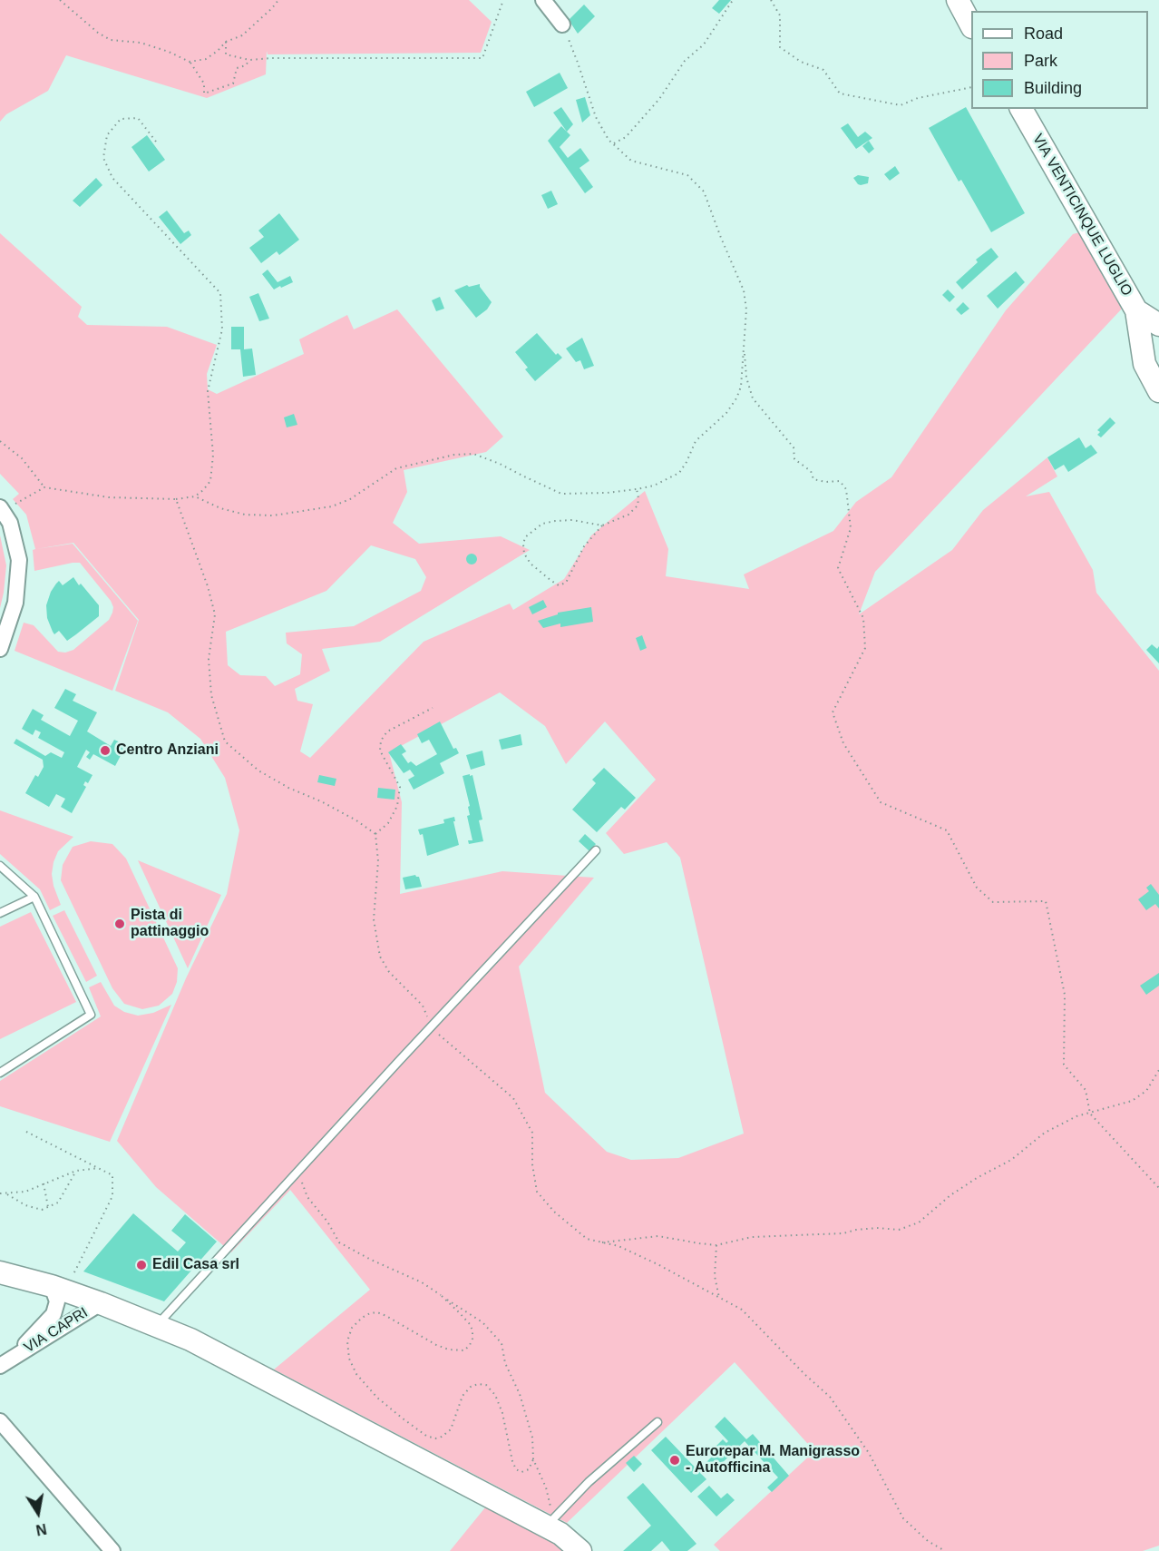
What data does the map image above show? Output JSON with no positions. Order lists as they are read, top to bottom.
{
  "streets": {
    "main road": ["VIA VENTICINQUE LUGLIO"],
    "street": ["VIA CAPRI"]
  },
  "places": [
    "Centro Anziani",
    "Pista di pattinaggio",
    "Edil Casa srl",
    "Eurorepar M. Manigrasso - Autofficina"
  ],
  "legend": ["Road", "Park", "Building"],
  "north": "bottom"
}
